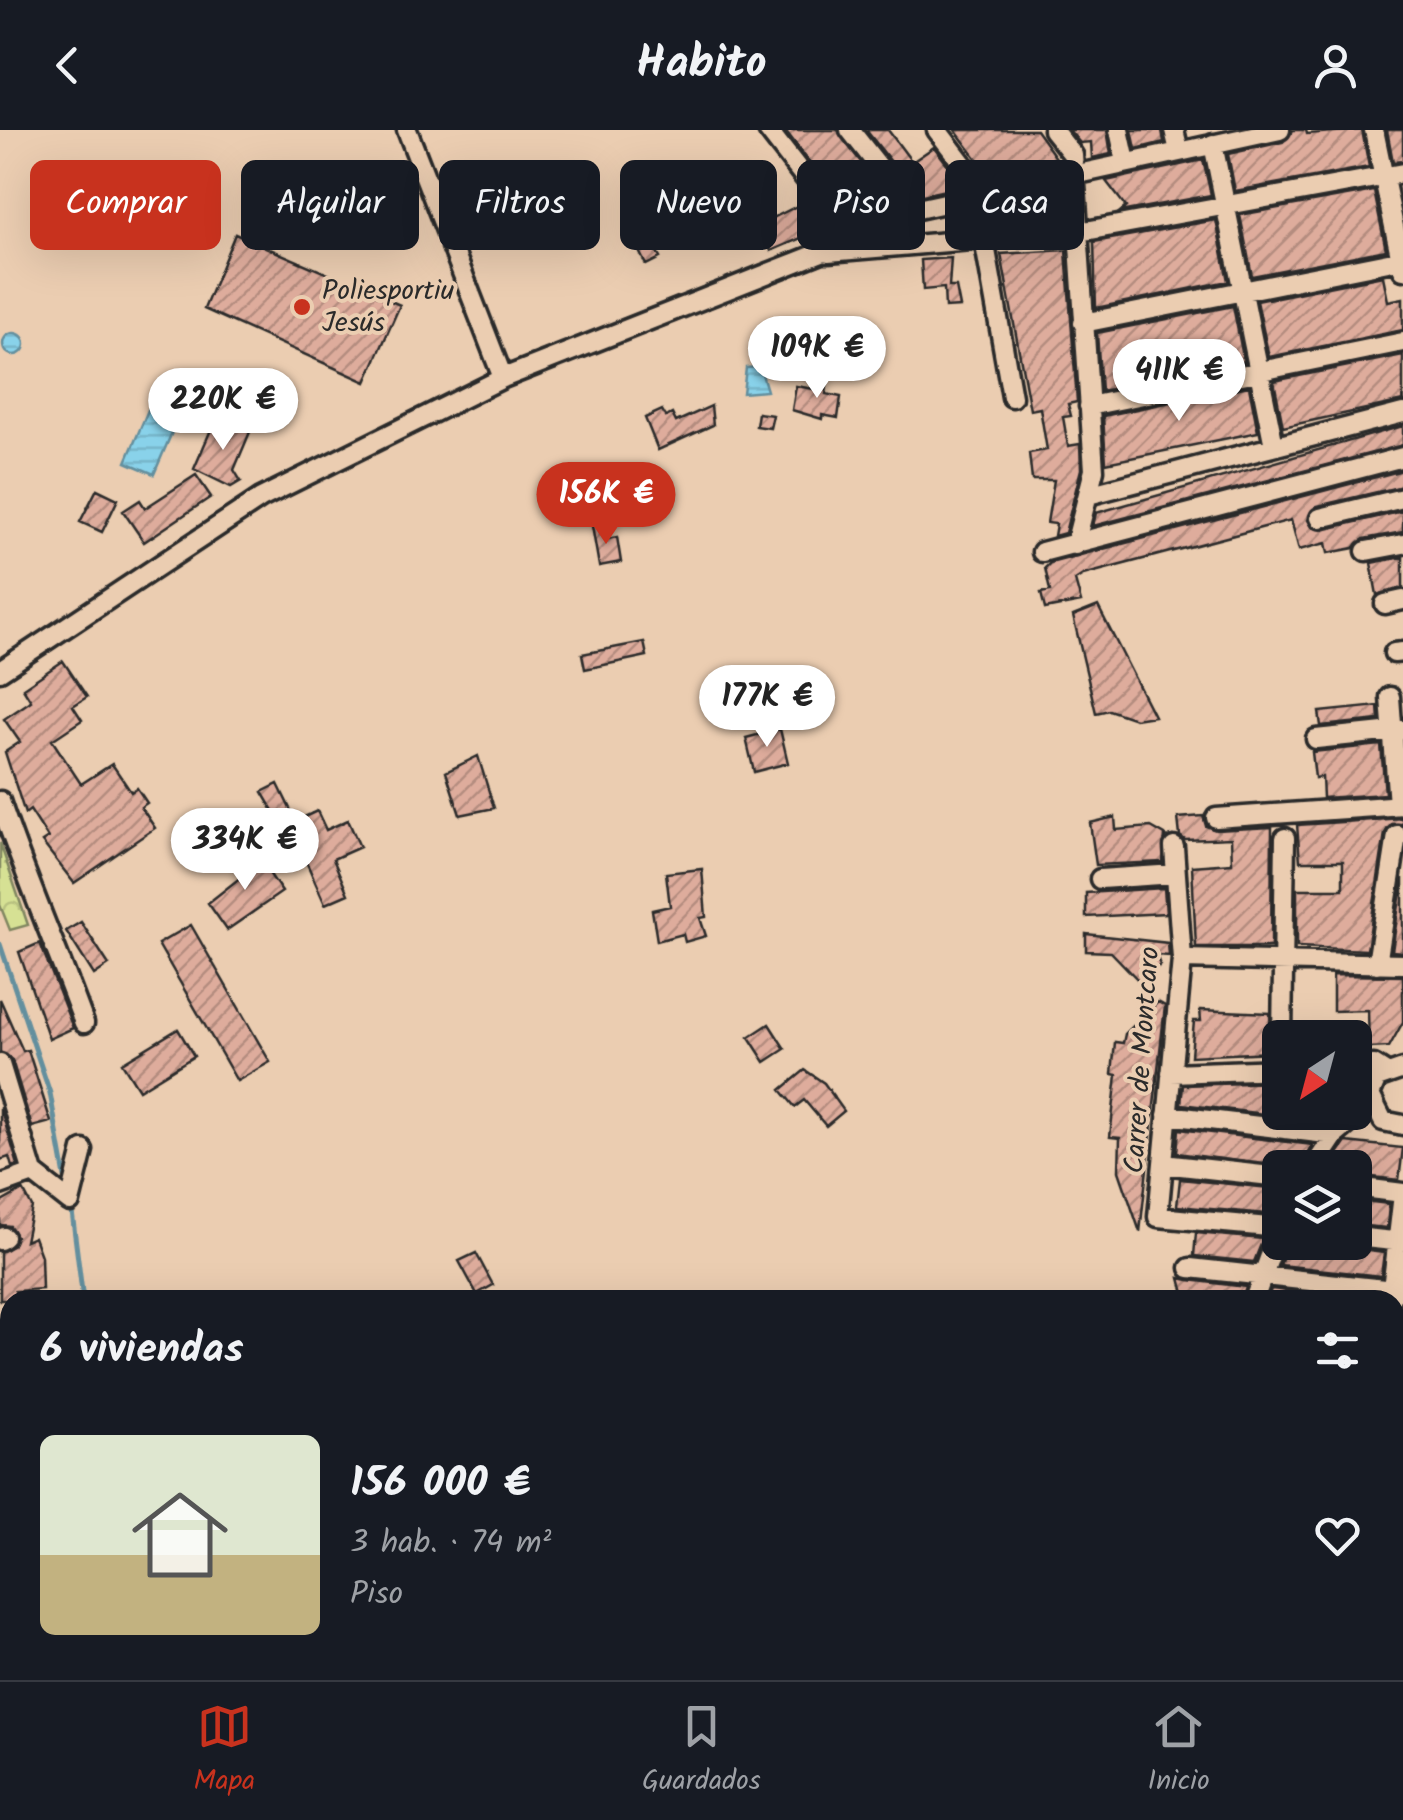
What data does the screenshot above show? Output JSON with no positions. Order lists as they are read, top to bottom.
{
  "streets": {
    "street": ["Carrer de Montcaro"]
  },
  "places": ["Poliesportiu Jesús"],
  "north": "bottom left",
  "page": {
    "header": "Habito",
    "chip": [
      "Comprar",
      "Alquilar",
      "Filtros",
      "Nuevo",
      "Piso",
      "Casa"
    ],
    "price": [
      "109K €",
      "411K €",
      "220K €",
      "156K €",
      "177K €",
      "334K €"
    ],
    "heading": "6 viviendas",
    "list": [
      {
        "name": "156 000 €",
        "note": "3 hab. · 74 m² · Piso"
      }
    ],
    "tabs": ["Mapa", "Guardados", "Inicio"]
  }
}
